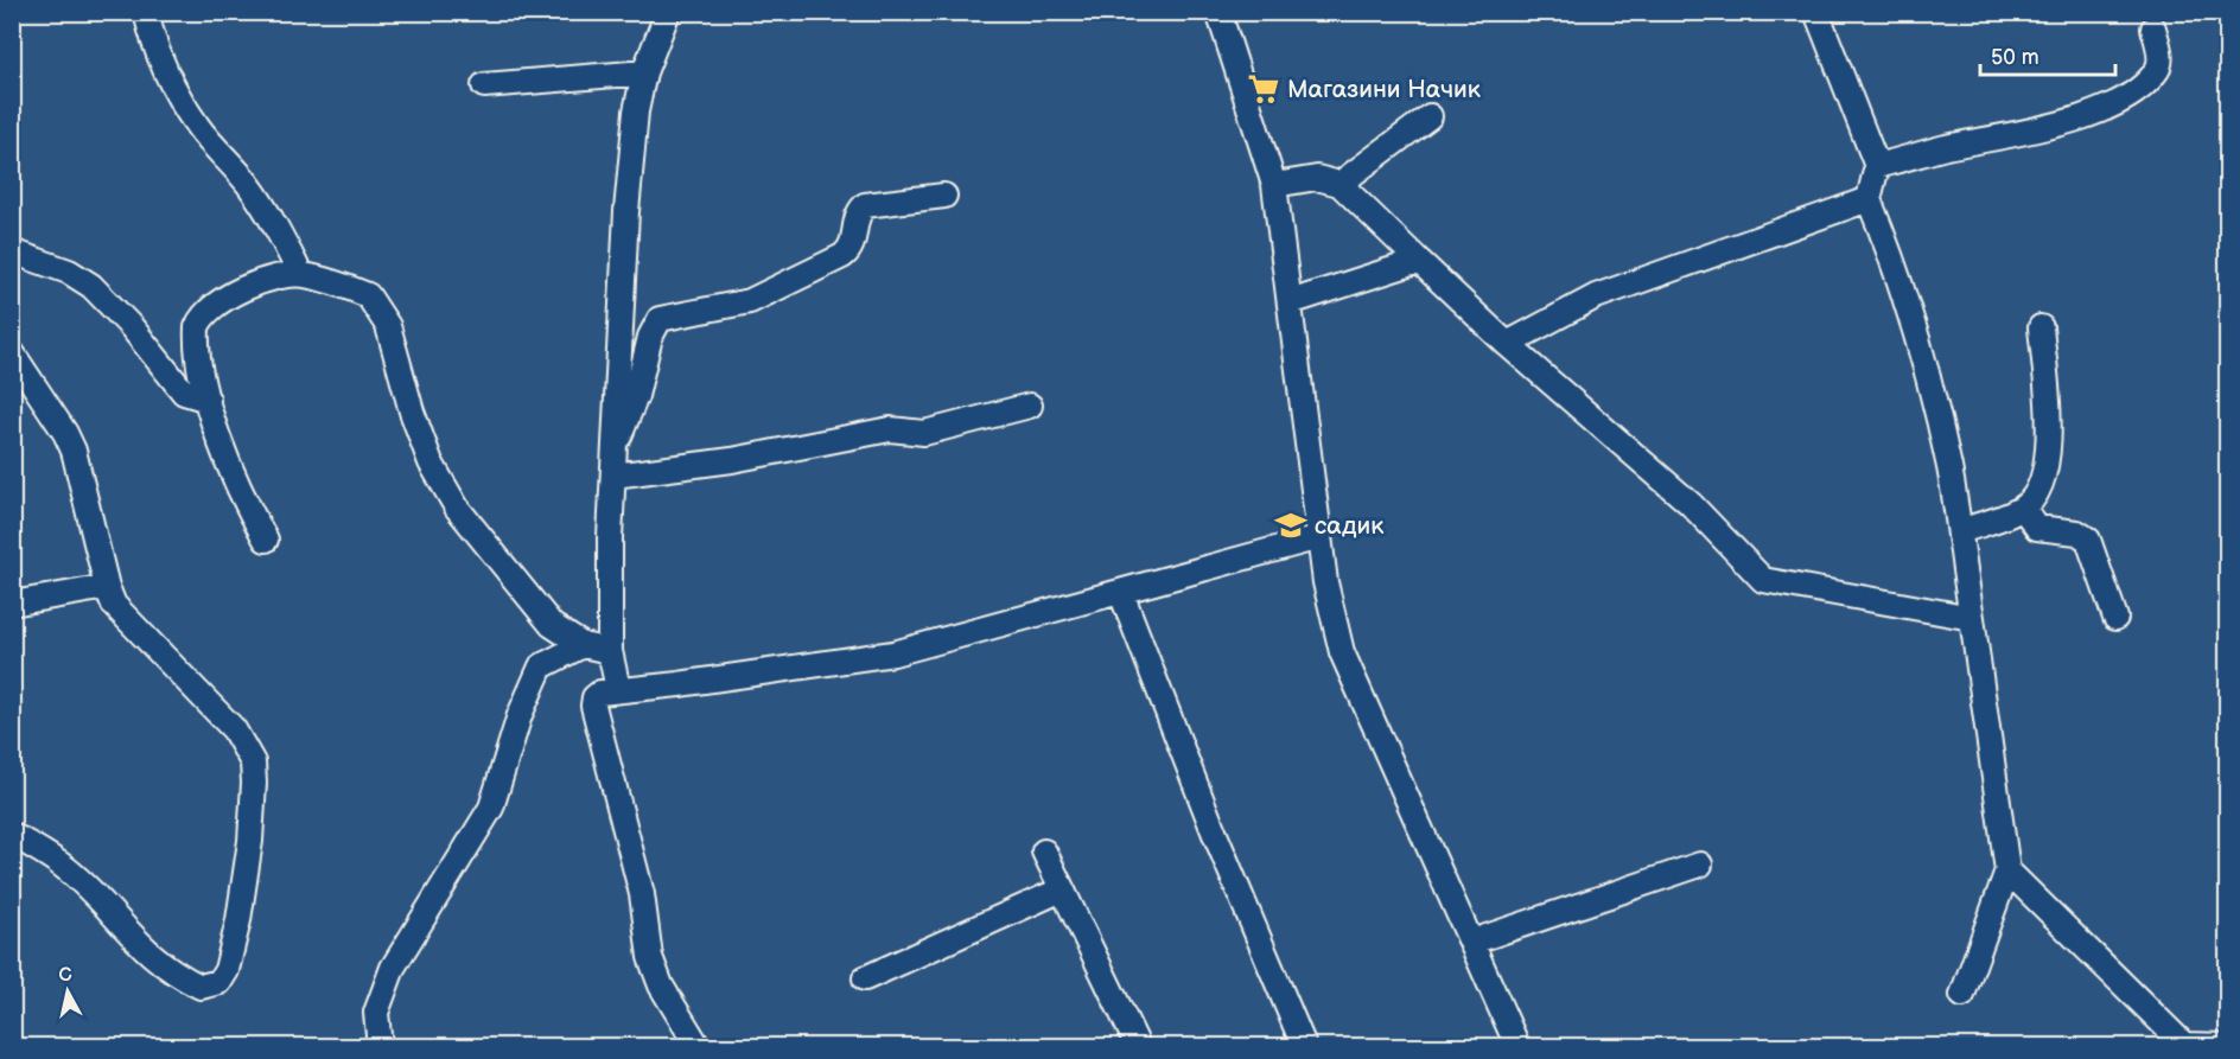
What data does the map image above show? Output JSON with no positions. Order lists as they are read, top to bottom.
{
  "places": {
    "supermarket": ["Магазини Начик"],
    "school or university": ["садик"]
  },
  "scale_bar": "50 m",
  "north": "top"
}
